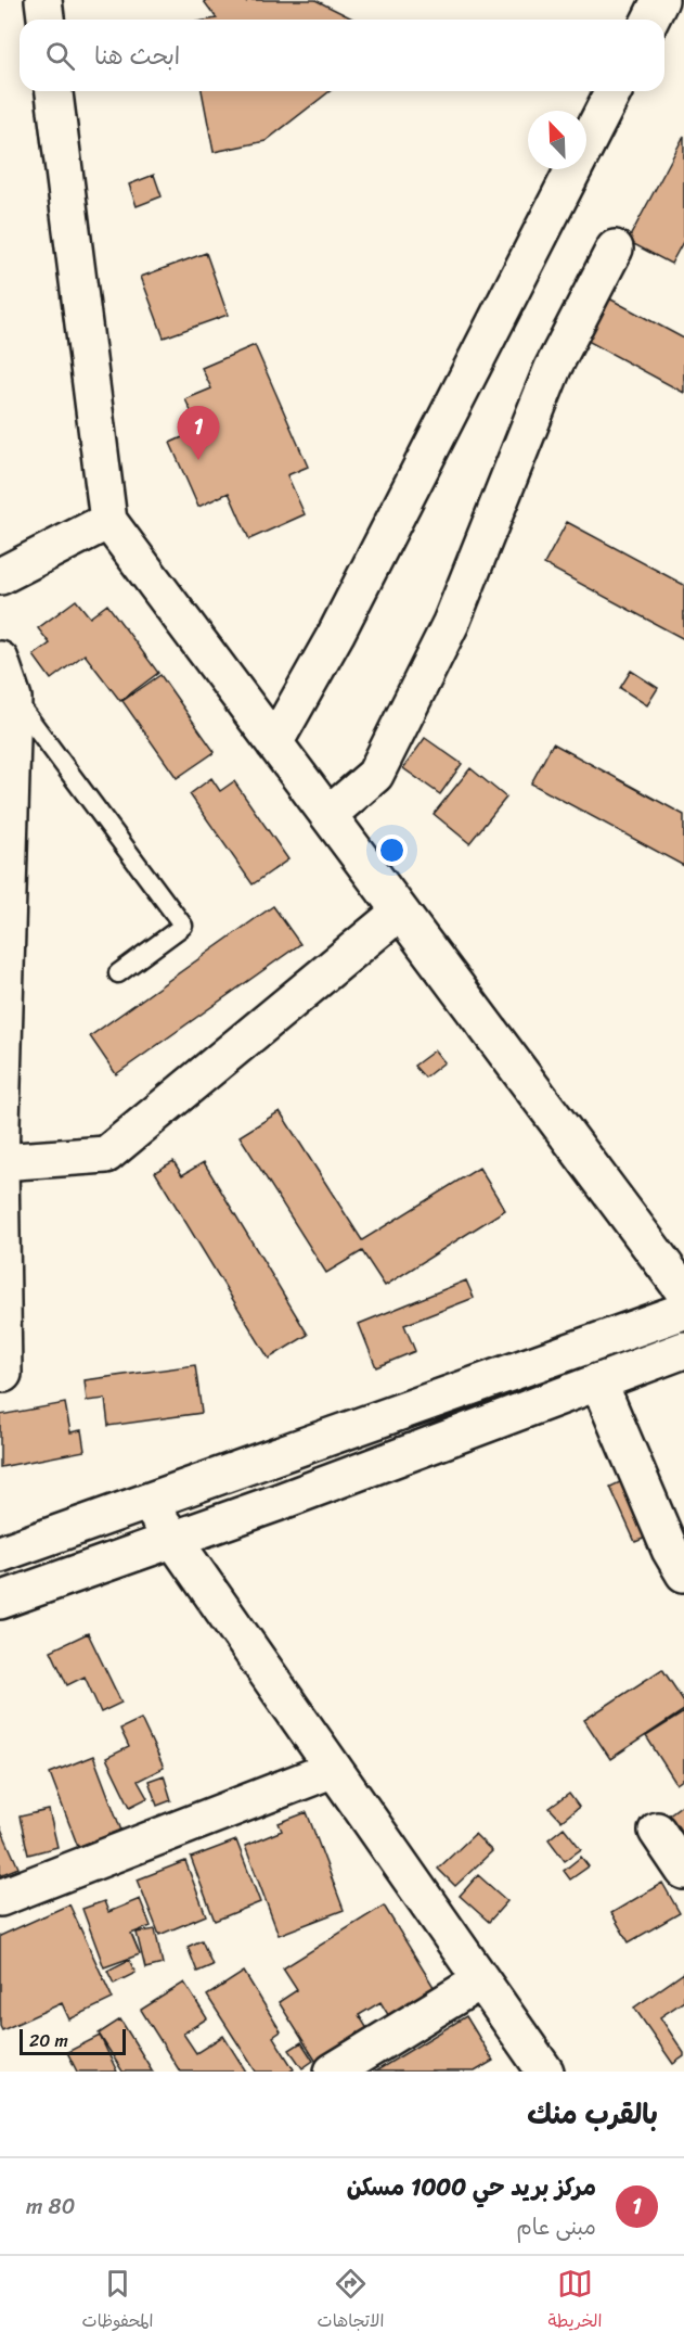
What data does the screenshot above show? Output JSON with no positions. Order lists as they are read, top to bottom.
{
  "scale_bar": "20 m",
  "north": "top left",
  "page": {
    "search": "ابحث هنا",
    "pins": "1",
    "scale": "20 m",
    "heading": "بالقرب منك",
    "list": [
      {
        "mark": "1",
        "name": "مركز بريد حي 1000 مسكن",
        "note": "مبنى عام",
        "value": "80 m"
      }
    ],
    "nav": ["الخريطة", "الاتجاهات", "المحفوظات"]
  }
}
